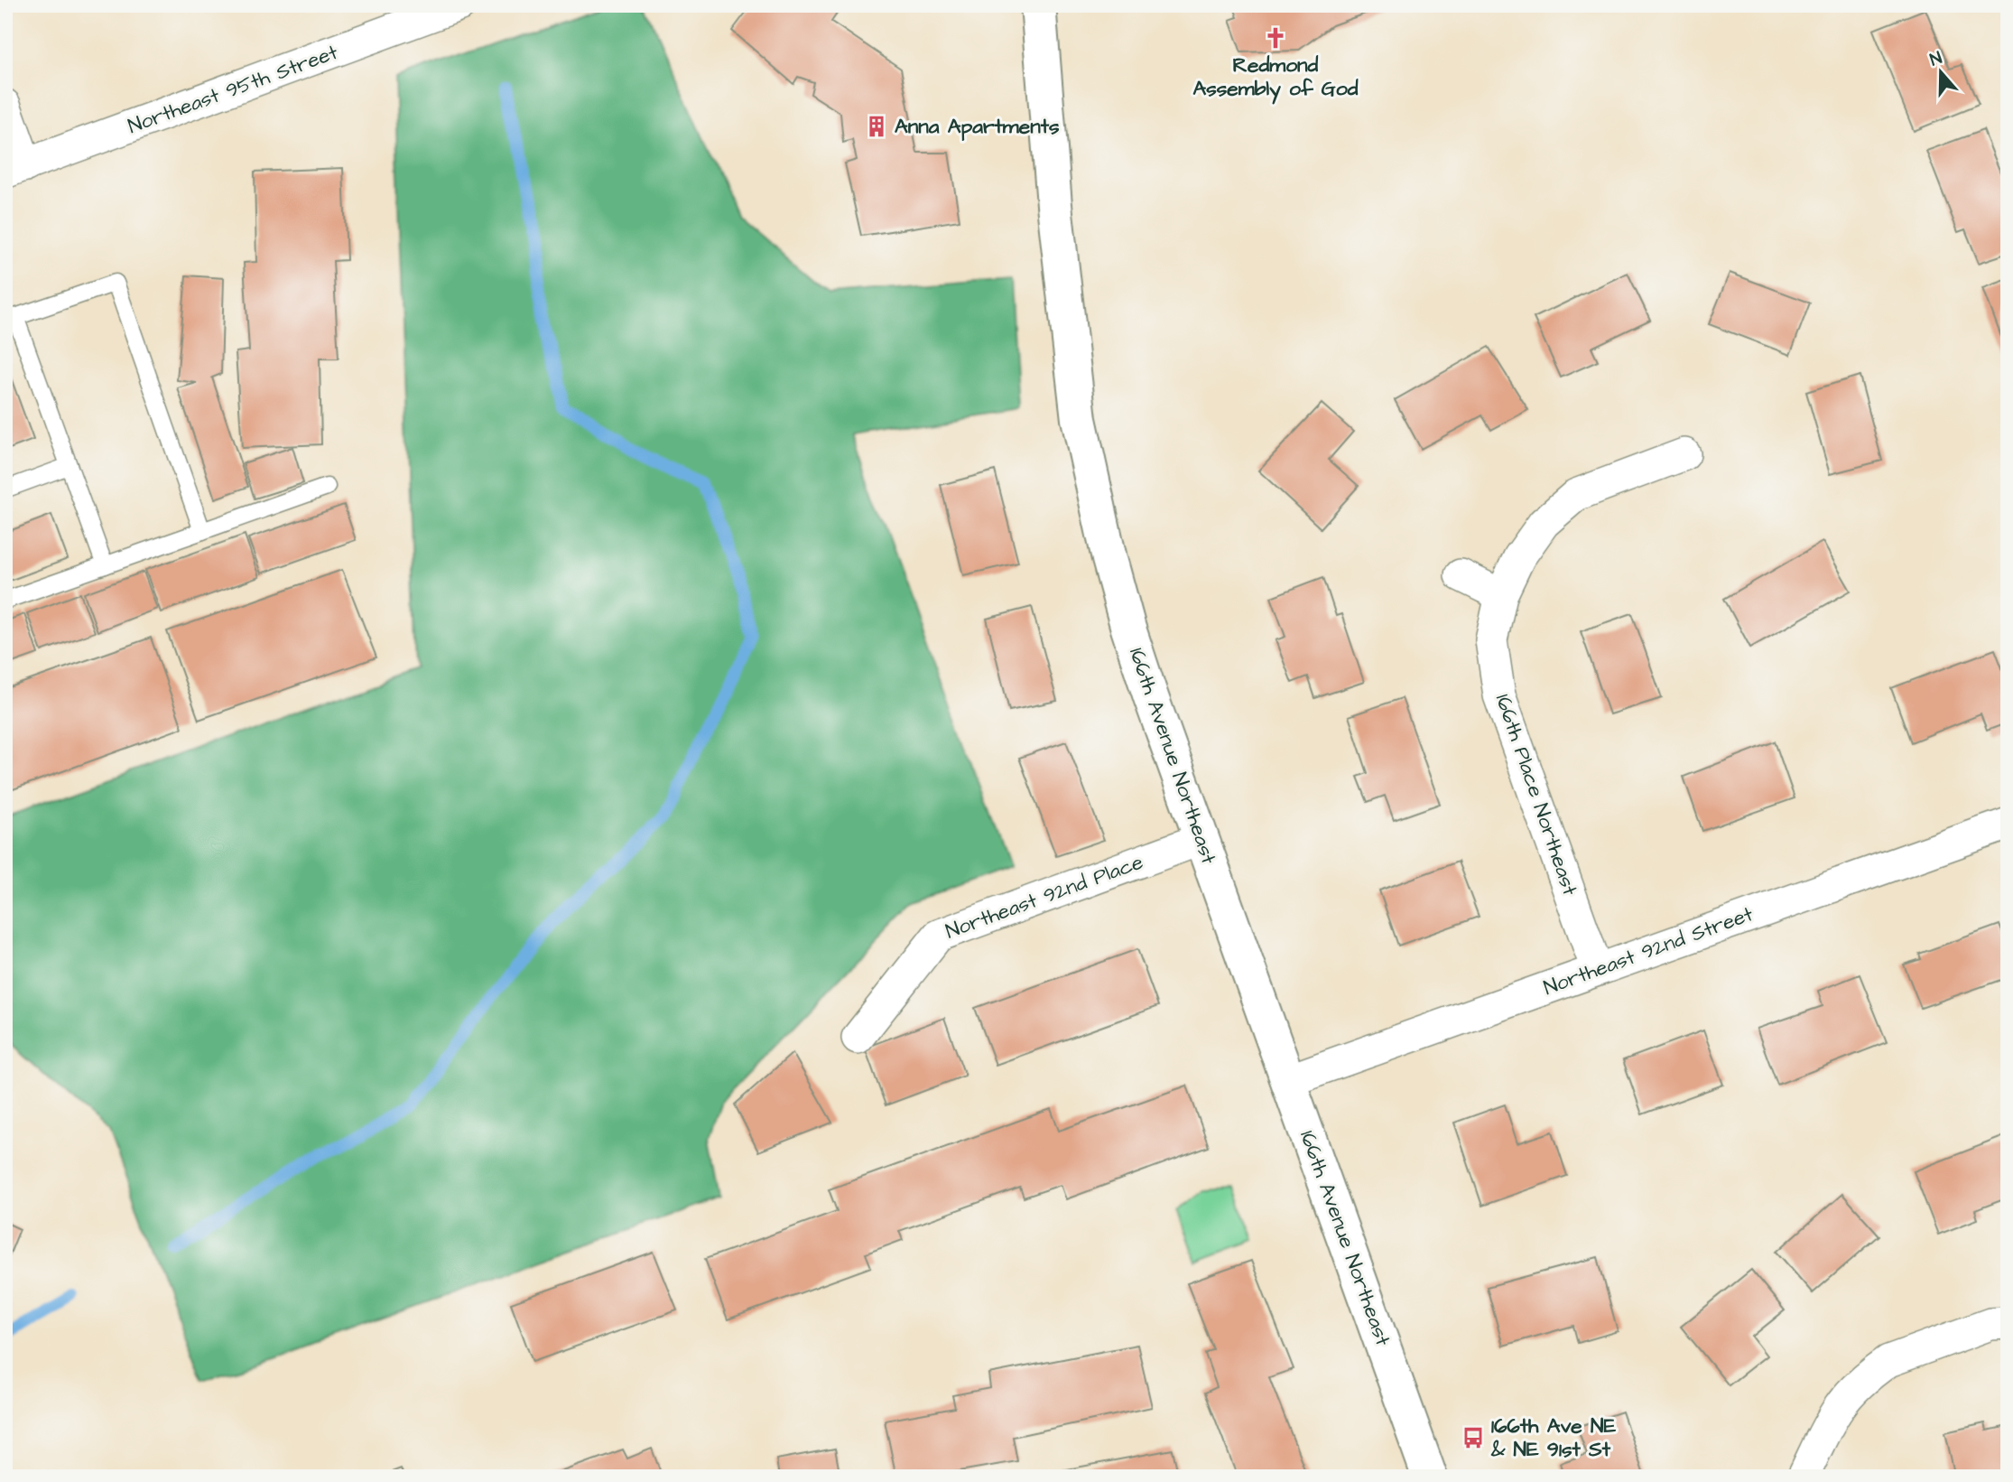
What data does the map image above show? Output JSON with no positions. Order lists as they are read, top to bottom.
{
  "streets": {
    "street": [
      "Northeast 95th Street",
      "166th Avenue Northeast",
      "166th Place Northeast",
      "Northeast 92nd Place",
      "Northeast 92nd Street"
    ]
  },
  "crossings": [
    ["166th Avenue Northeast", "Northeast 92nd Place"],
    ["166th Avenue Northeast", "Northeast 92nd Street"],
    ["166th Place Northeast", "Northeast 92nd Street"]
  ],
  "places": {
    "church": ["Redmond Assembly of God"],
    "building": ["Anna Apartments"],
    "bus stop": ["166th Ave NE & NE 91st St"]
  },
  "north": "top"
}
